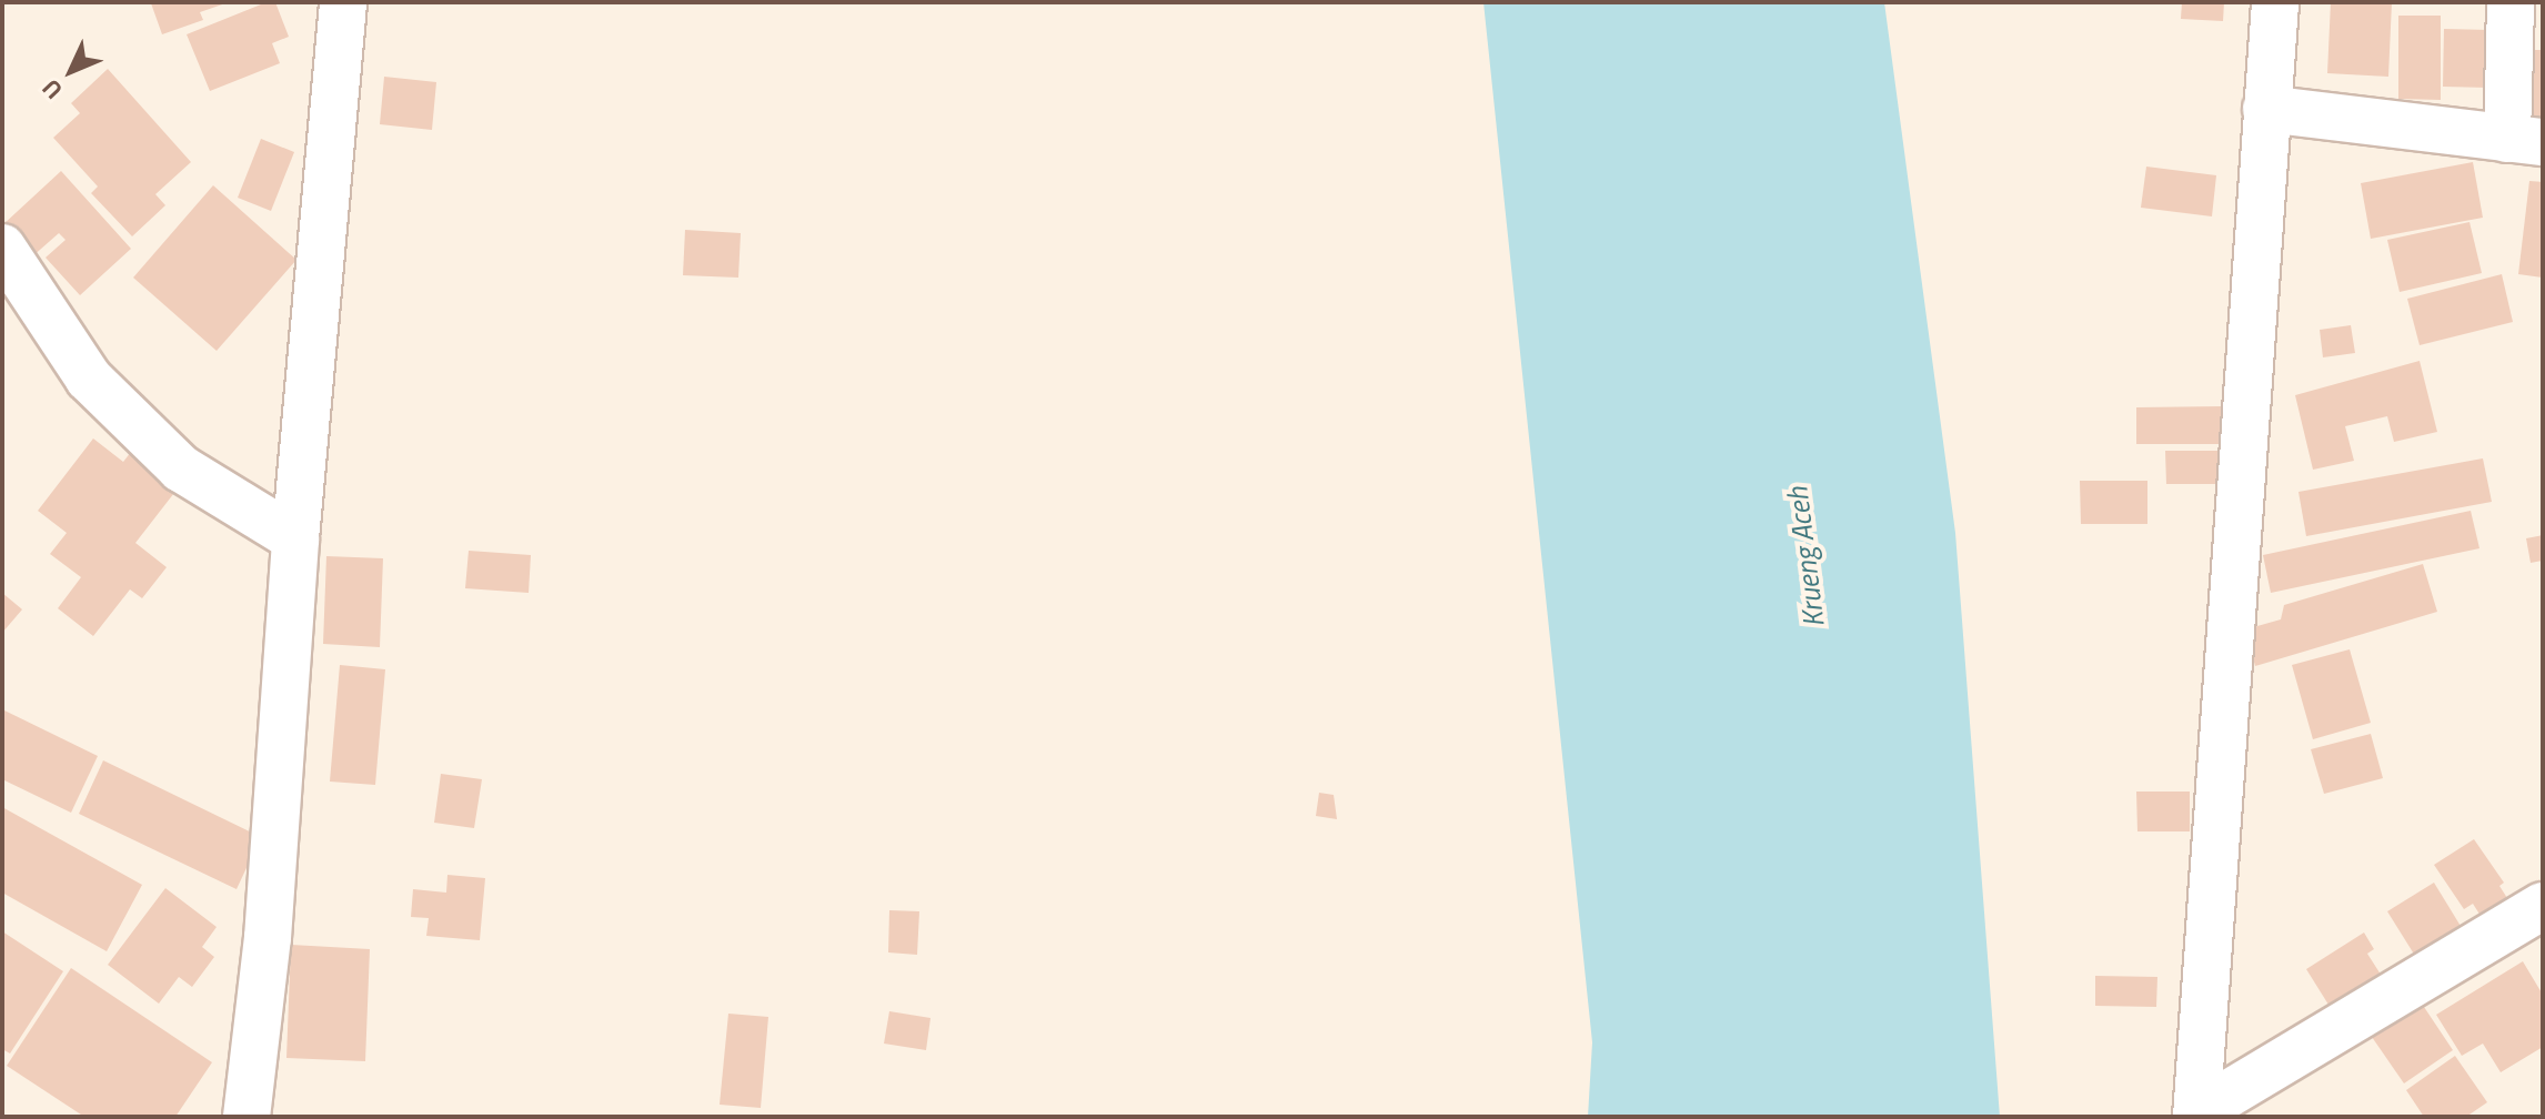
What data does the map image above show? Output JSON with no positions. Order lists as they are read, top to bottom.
{
  "water": ["Krueng Aceh"],
  "north": "bottom left"
}
